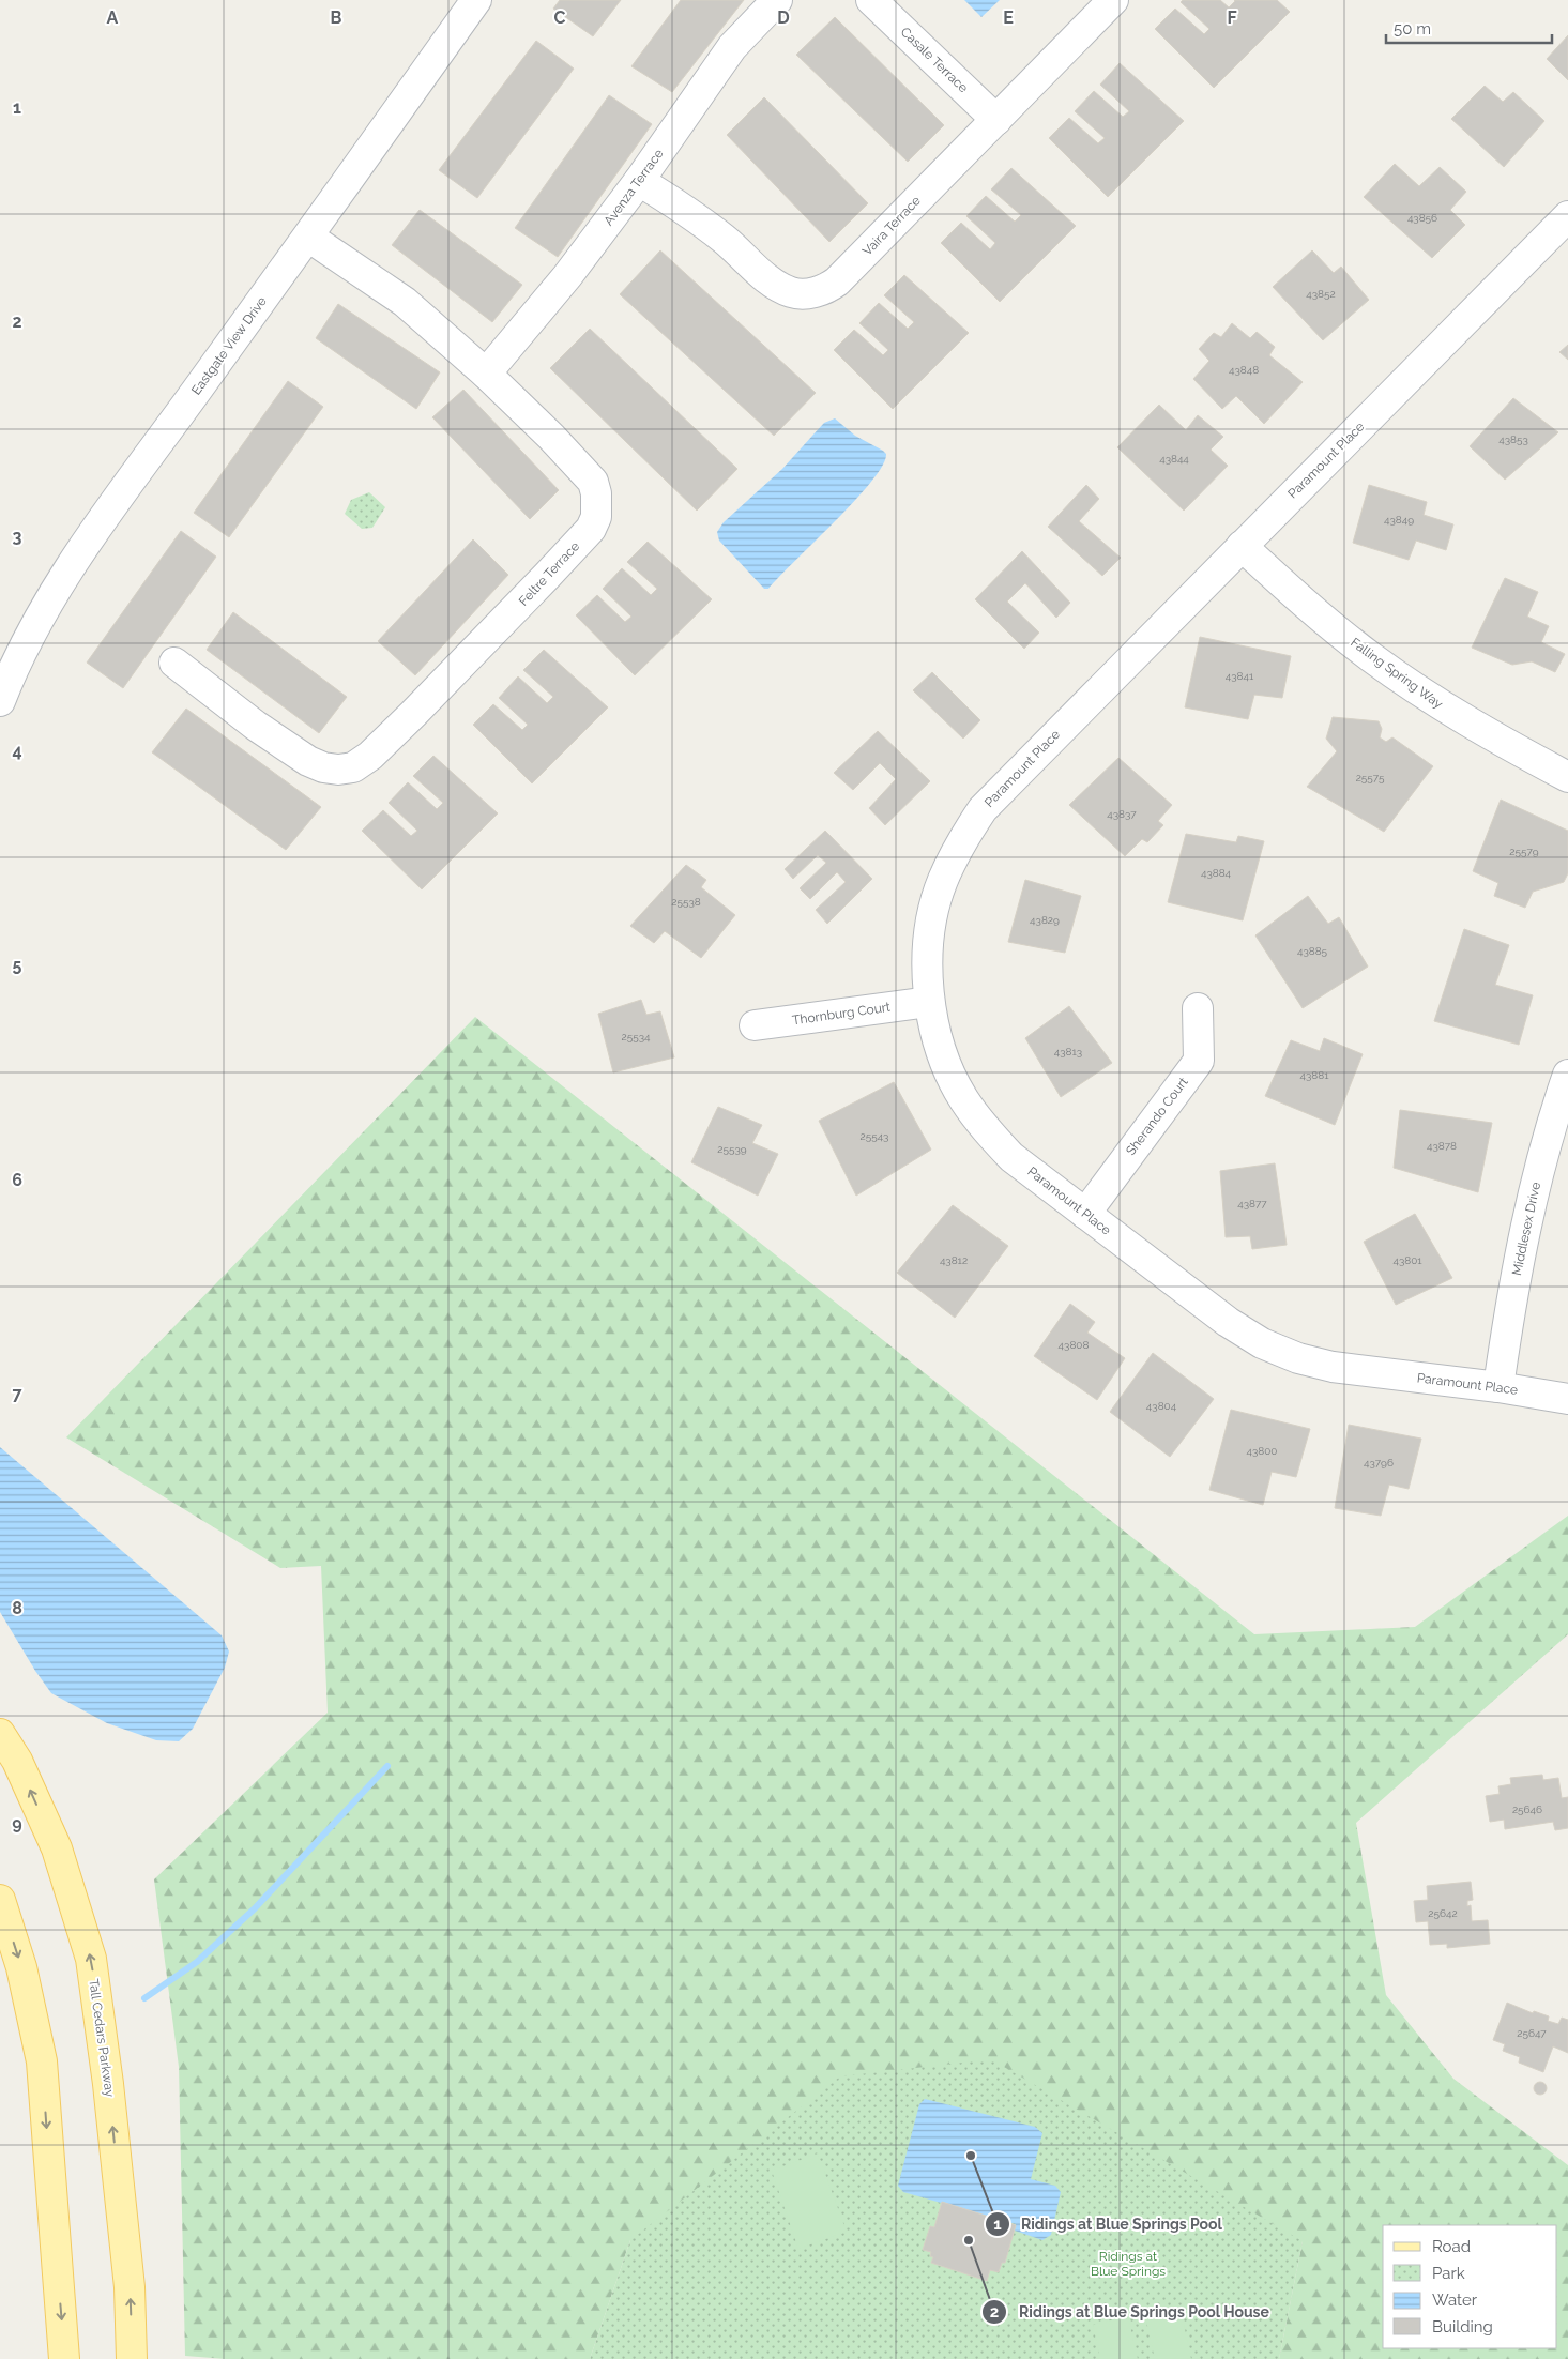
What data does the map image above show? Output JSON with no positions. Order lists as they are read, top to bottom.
{
  "streets": {
    "main road": ["Tall Cedars Parkway"],
    "street": [
      "Casale Terrace",
      "Avenza Terrace",
      "Vaira Terrace",
      "Eastgate View Drive",
      "Paramount Place",
      "Feltre Terrace",
      "Falling Spring Way",
      "Thornburg Court",
      "Sherando Court",
      "Middlesex Drive"
    ]
  },
  "crossings": [
    ["Casale Terrace", "Vaira Terrace"],
    ["Avenza Terrace", "Vaira Terrace"],
    ["Avenza Terrace", "Feltre Terrace"],
    ["Eastgate View Drive", "Feltre Terrace"],
    ["Paramount Place", "Falling Spring Way"],
    ["Paramount Place", "Thornburg Court"],
    ["Paramount Place", "Sherando Court"],
    ["Paramount Place", "Middlesex Drive"]
  ],
  "parks": ["Ridings at Blue Springs"],
  "places": ["Ridings at Blue Springs Pool", "Ridings at Blue Springs Pool House"],
  "house_numbers": [
    "43856",
    "43852",
    "43848",
    "43853",
    "43844",
    "43849",
    "43841",
    "25575",
    "43837",
    "25579",
    "43884",
    "25538",
    "43829",
    "43885",
    "25534",
    "43813",
    "43881",
    "25543",
    "43878",
    "25539",
    "43877",
    "43812",
    "43801",
    "43808",
    "43804",
    "43800",
    "43796",
    "25646",
    "25642",
    "25647"
  ],
  "legend": [
    "Road",
    "Park",
    "Water",
    "Building"
  ],
  "scale_bar": "50 m",
  "grid": {
    "columns": [
      "A",
      "B",
      "C",
      "D",
      "E",
      "F"
    ],
    "rows": [
      "1",
      "2",
      "3",
      "4",
      "5",
      "6",
      "7",
      "8",
      "9"
    ]
  }
}
